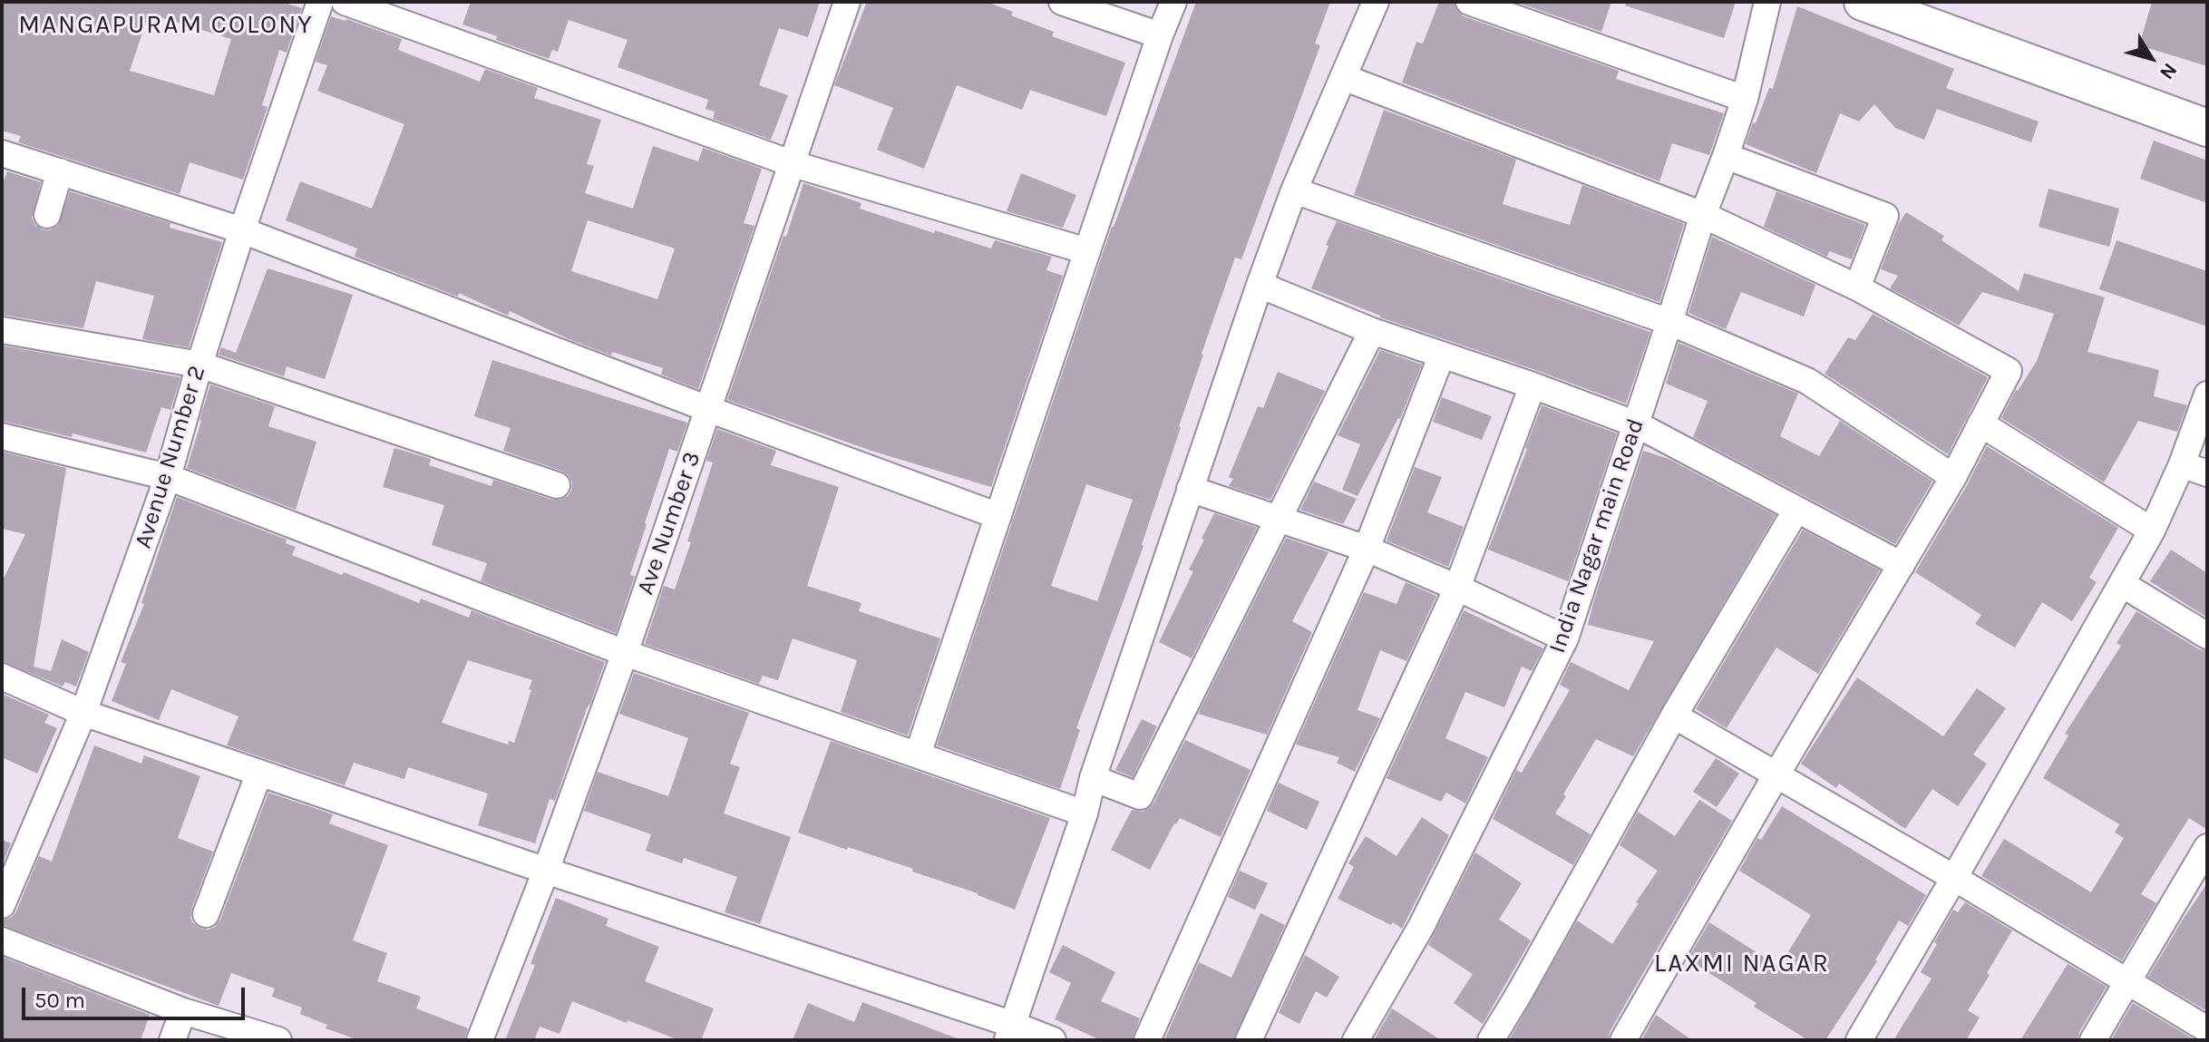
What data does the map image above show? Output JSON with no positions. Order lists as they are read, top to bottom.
{
  "streets": {
    "street": ["Avenue Number 2", "Ave Number 3", "India Nagar main Road"]
  },
  "districts": ["MANGAPURAM COLONY", "LAXMI NAGAR"],
  "scale_bar": "50 m",
  "north": "bottom right"
}
